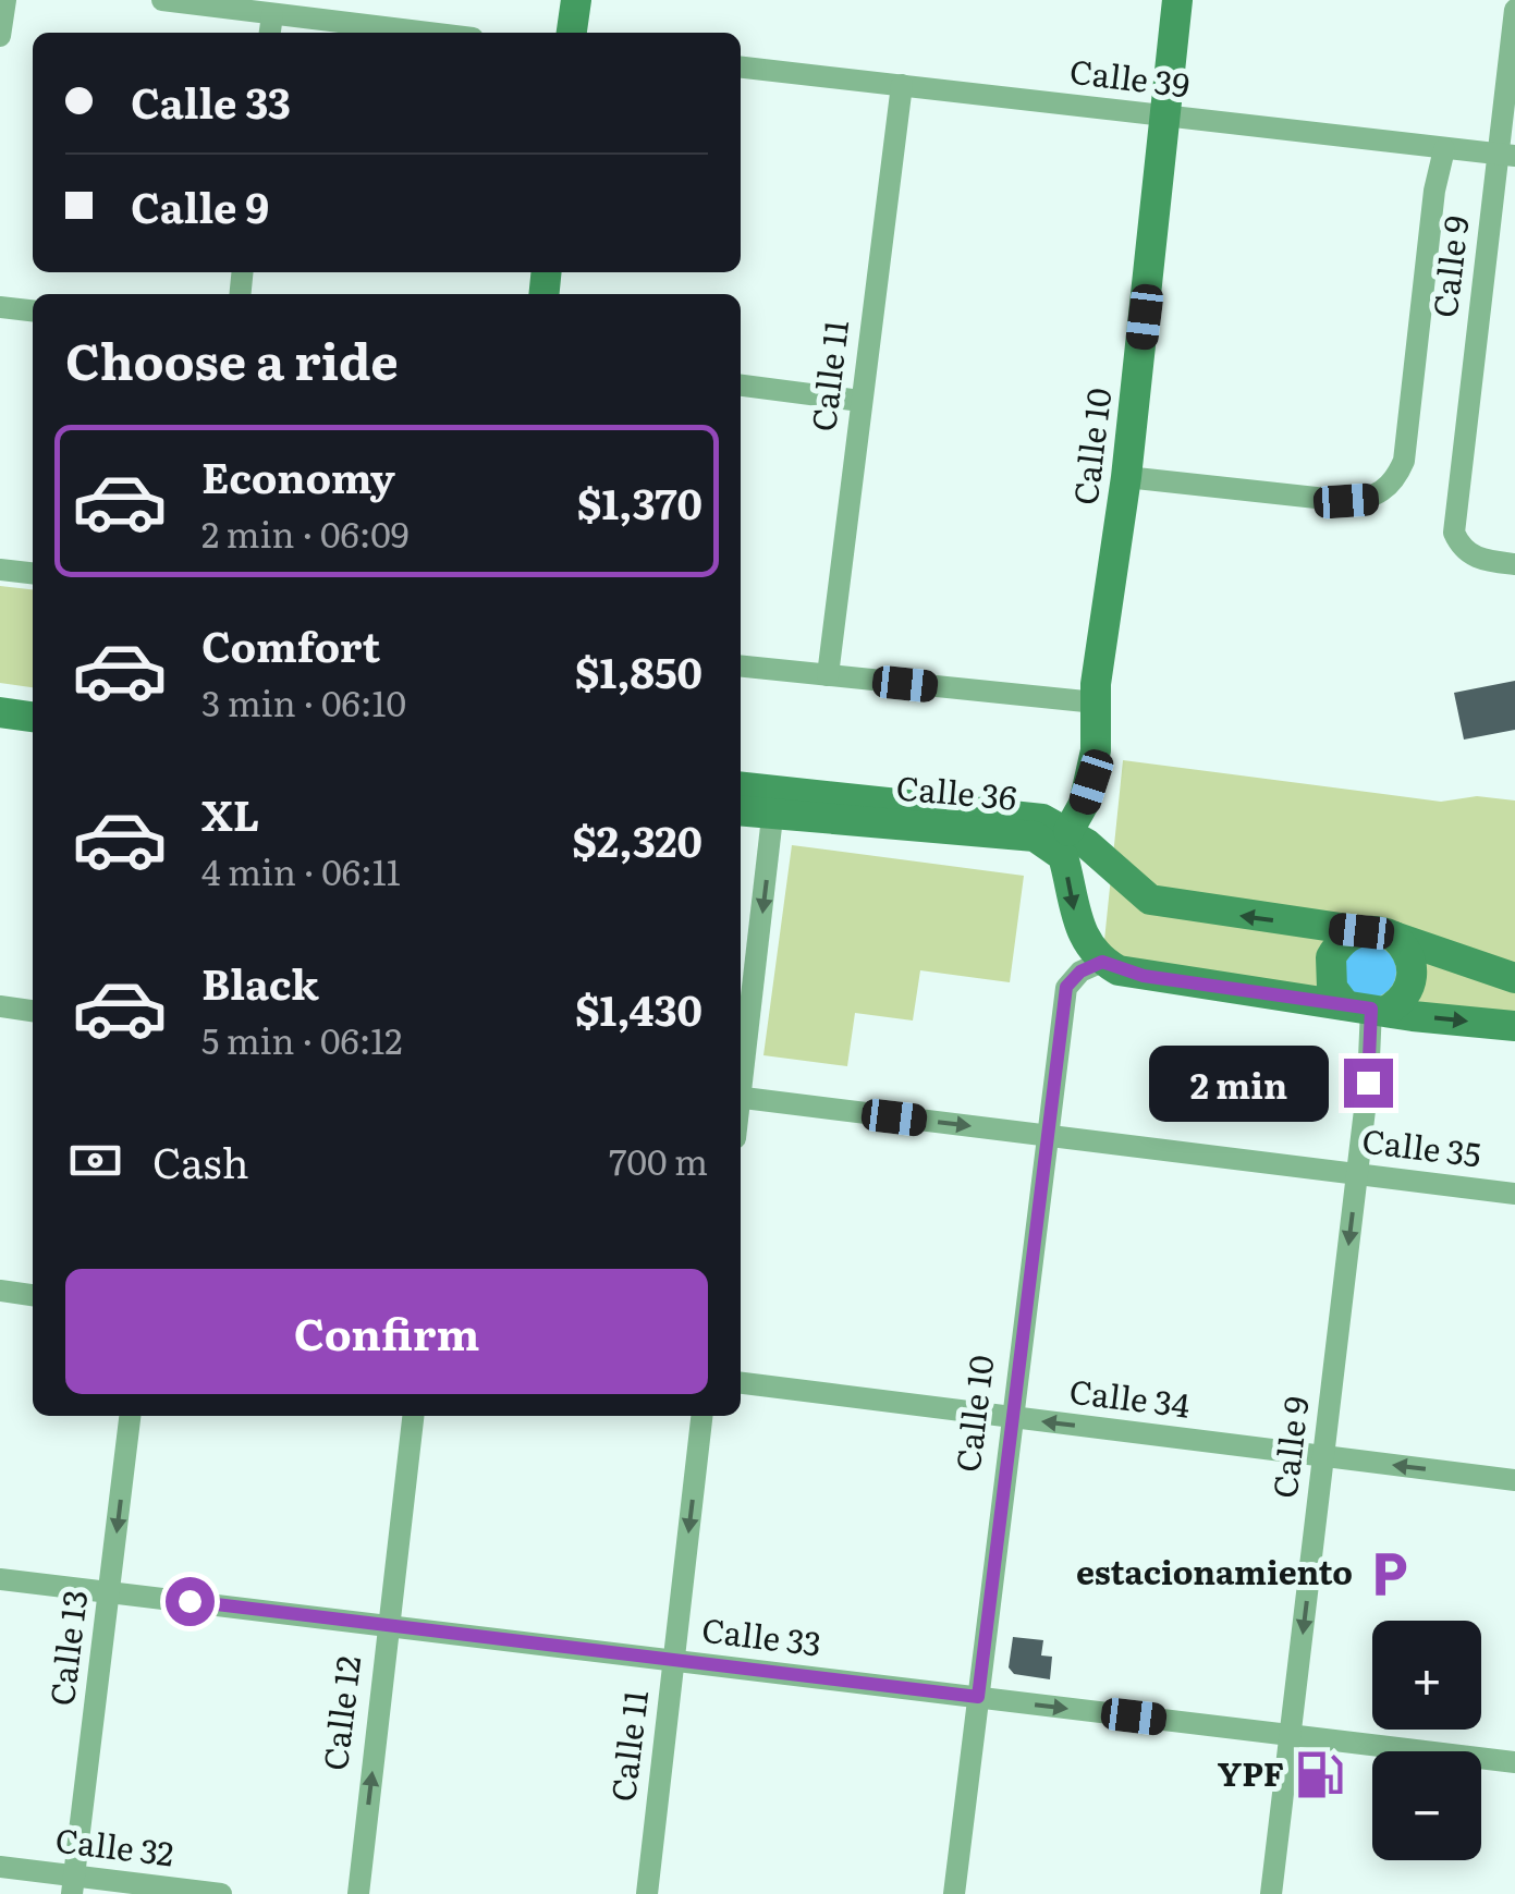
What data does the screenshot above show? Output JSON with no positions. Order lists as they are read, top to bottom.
{
  "streets": {
    "street": [
      "Calle 39",
      "Calle 9",
      "Calle 11",
      "Calle 10",
      "Calle 36",
      "Calle 35",
      "Calle 34",
      "Calle 33",
      "Calle 13",
      "Calle 12",
      "Calle 32"
    ]
  },
  "crossings": [
    ["Calle 39", "Calle 9"],
    ["Calle 39", "Calle 11"],
    ["Calle 39", "Calle 10"],
    ["Calle 9", "Calle 36"],
    ["Calle 9", "Calle 35"],
    ["Calle 9", "Calle 34"],
    ["Calle 9", "Calle 33"],
    ["Calle 11", "Calle 33"],
    ["Calle 10", "Calle 36"],
    ["Calle 10", "Calle 35"],
    ["Calle 10", "Calle 34"],
    ["Calle 10", "Calle 33"],
    ["Calle 33", "Calle 13"],
    ["Calle 33", "Calle 12"],
    ["Calle 13", "Calle 32"]
  ],
  "one_way": [
    "Calle 9",
    "Calle 35",
    "Calle 34",
    "Calle 13",
    "Calle 12"
  ],
  "places": {
    "parking": ["estacionamiento"],
    "fuel station": ["YPF"]
  },
  "page": {
    "banner": ["Calle 33", "Calle 9"],
    "heading": "Choose a ride",
    "list": [
      {
        "name": "Economy",
        "note": "2 min · 06:09",
        "value": "$1,370"
      },
      {
        "name": "Comfort",
        "note": "3 min · 06:10",
        "value": "$1,850"
      },
      {
        "name": "XL",
        "note": "4 min · 06:11",
        "value": "$2,320"
      },
      {
        "name": "Black",
        "note": "5 min · 06:12",
        "value": "$1,430"
      }
    ],
    "bubble": "2 min",
    "pay": ["Cash", "700 m"],
    "buttons": "Confirm",
    "map_buttons": ["+", "−"]
  }
}
